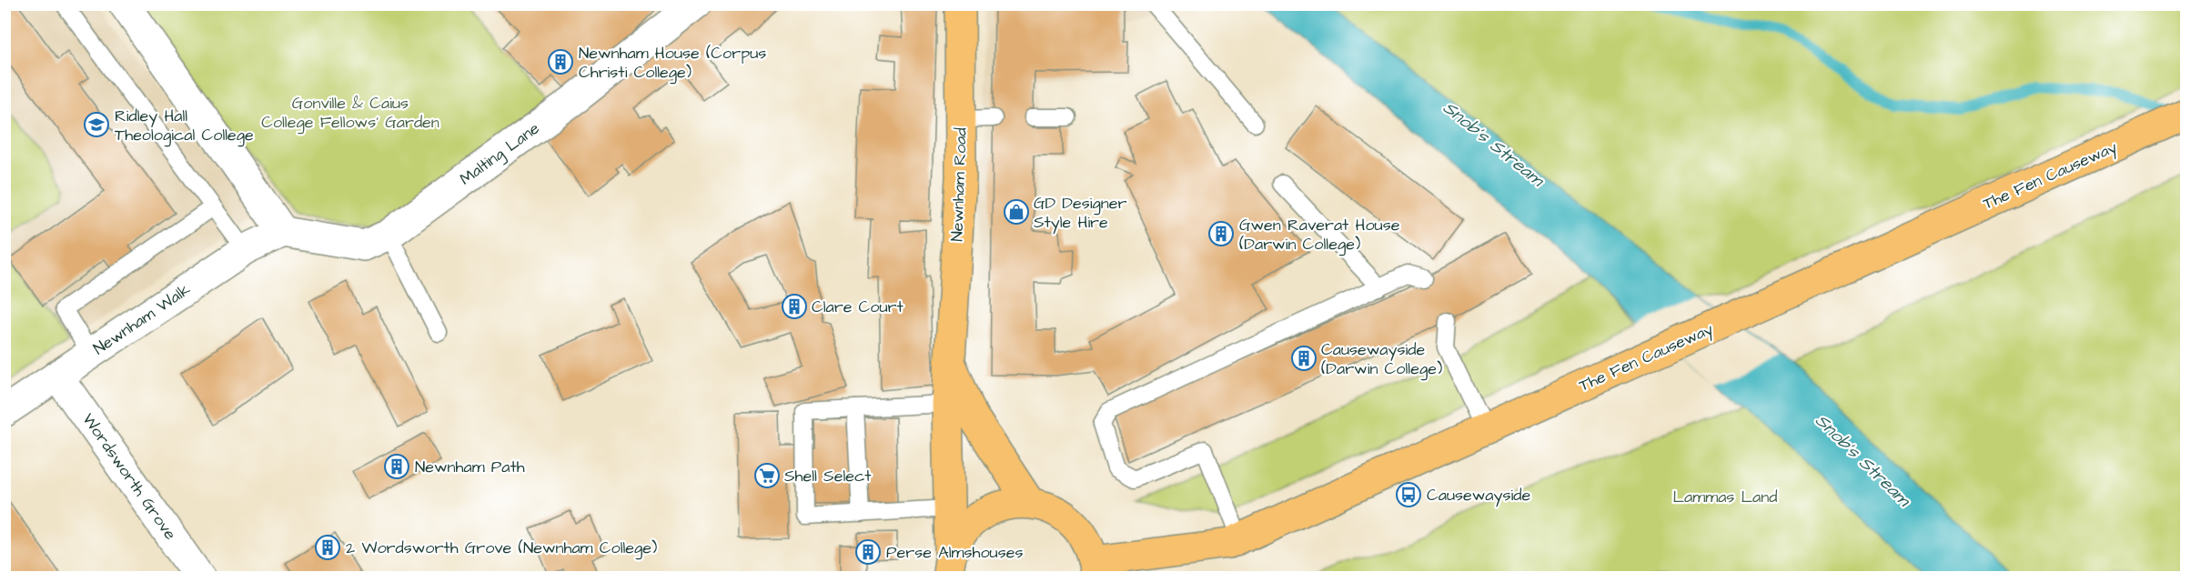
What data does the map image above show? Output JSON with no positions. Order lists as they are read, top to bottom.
{
  "streets": {
    "main road": ["The Fen Causeway", "Newnham Road"],
    "street": ["Malting Lane", "Newnham Walk", "Wordsworth Grove"]
  },
  "crossings": [
    ["Malting Lane", "Newnham Walk"],
    ["Newnham Walk", "Wordsworth Grove"]
  ],
  "water": ["Snob's Stream"],
  "parks": ["Gonville & Caius College Fellows' Garden", "Lammas Land"],
  "places": {
    "building": [
      "Newnham House (Corpus Christi College)",
      "Gwen Raverat House (Darwin College)",
      "Clare Court",
      "Causewayside (Darwin College)",
      "Newnham Path",
      "2 Wordsworth Grove (Newnham College)",
      "Perse Almshouses"
    ],
    "school or university": ["Ridley Hall Theological College"],
    "shop": ["GD Designer Style Hire"],
    "supermarket": ["Shell Select"],
    "bus stop": ["Causewayside"]
  }
}
